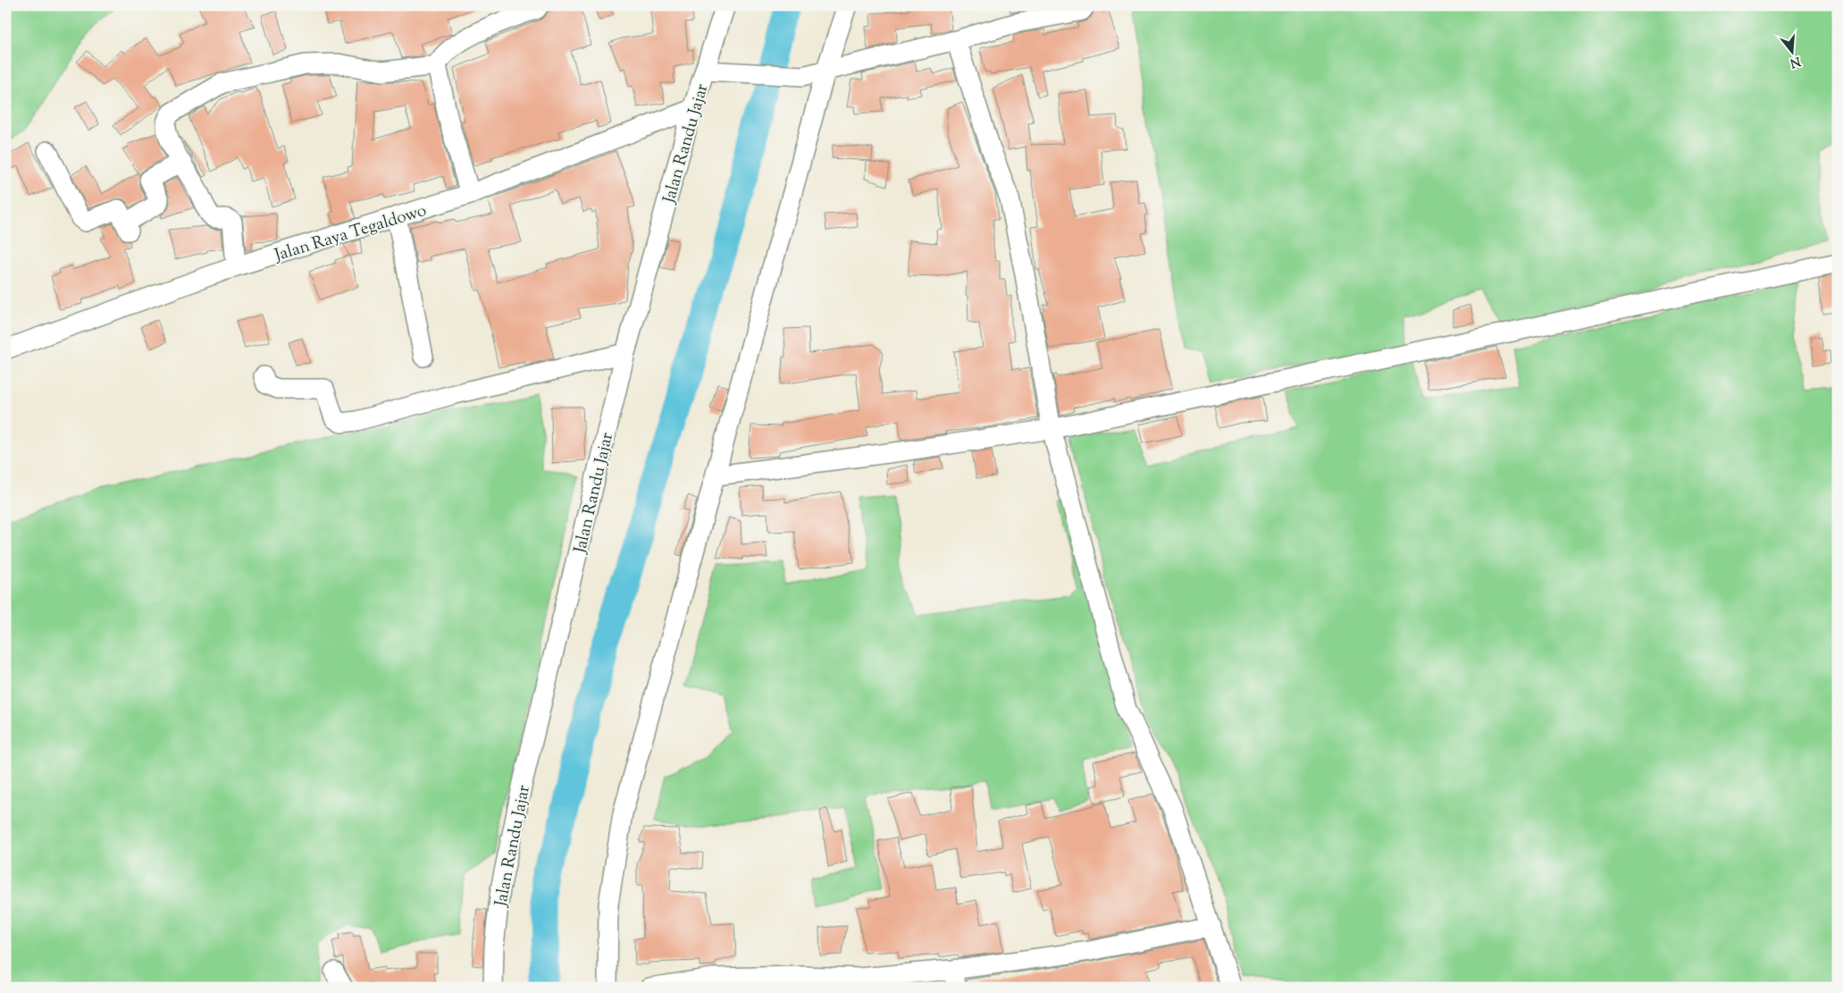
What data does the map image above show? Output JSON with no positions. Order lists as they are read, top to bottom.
{
  "streets": {
    "street": ["Jalan Randu Jajar", "Jalan Raya Tegaldowo"]
  },
  "crossings": [
    ["Jalan Randu Jajar", "Jalan Raya Tegaldowo"]
  ],
  "north": "bottom"
}
